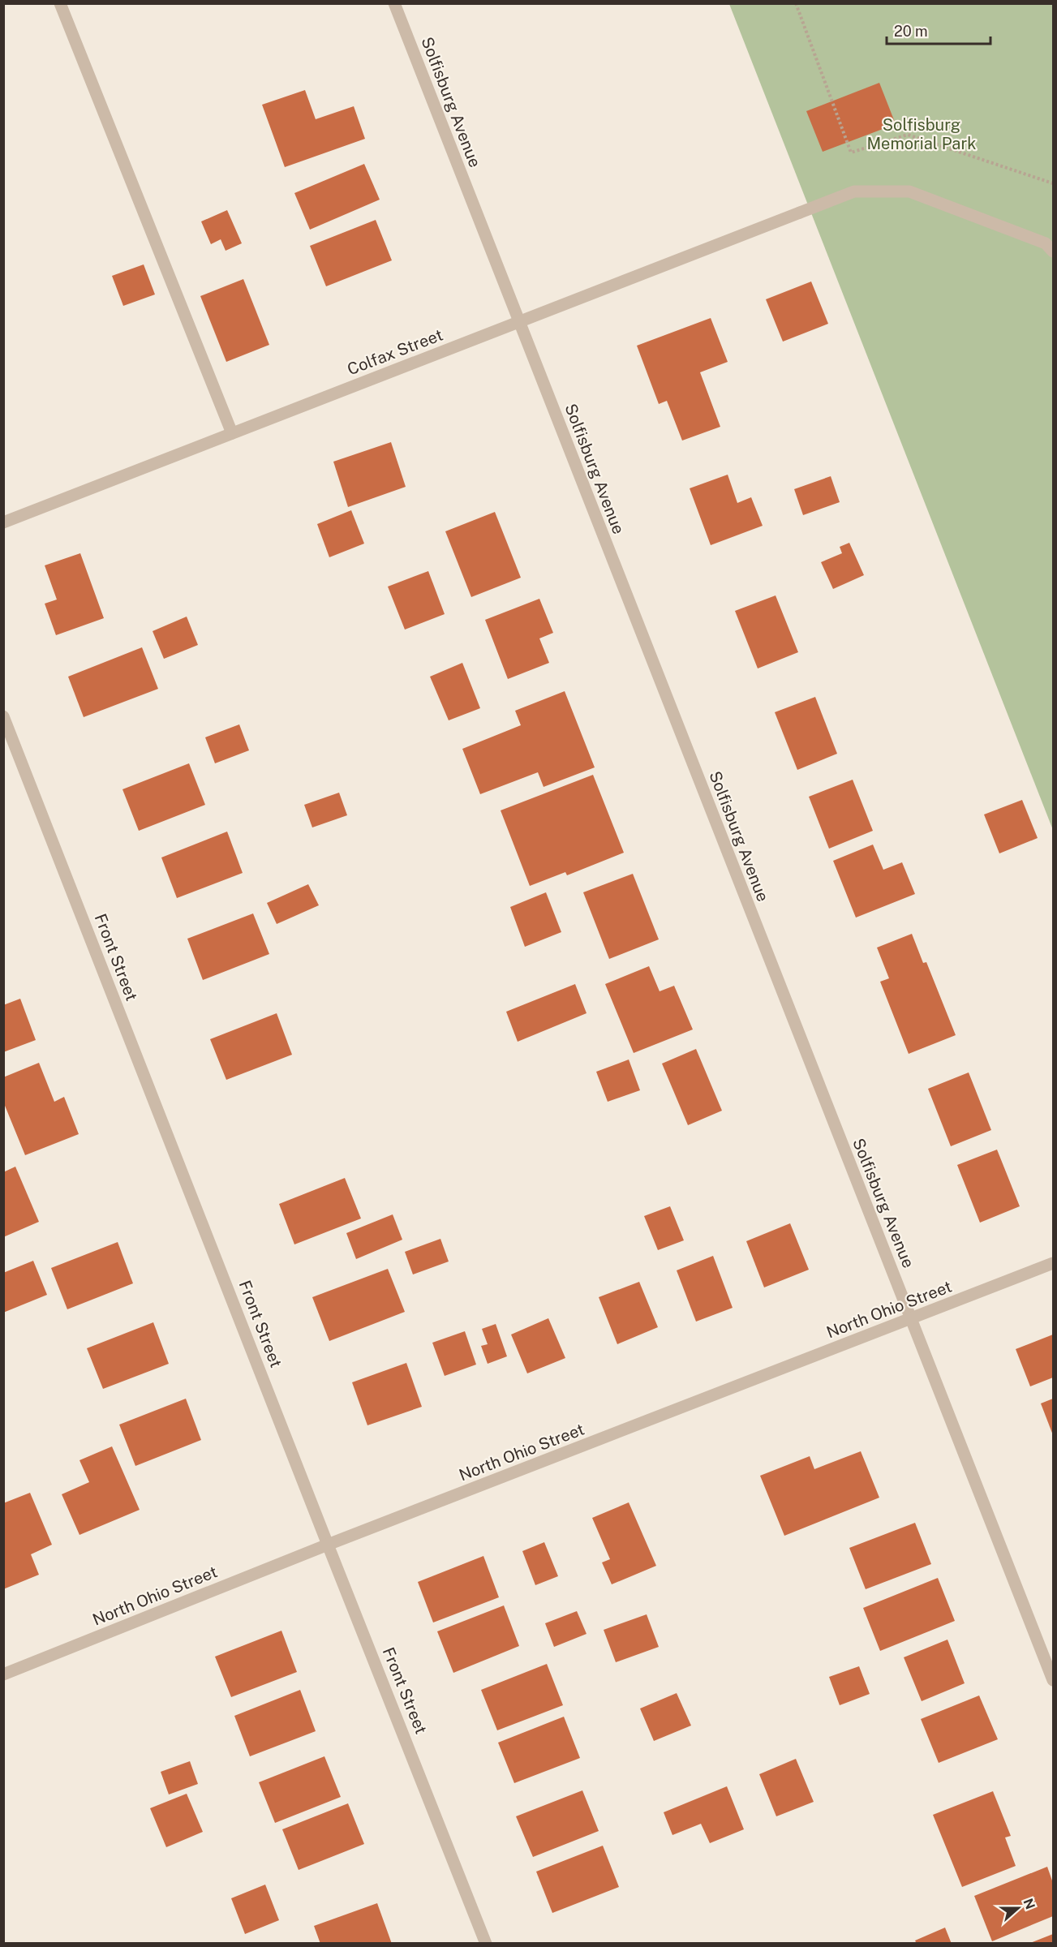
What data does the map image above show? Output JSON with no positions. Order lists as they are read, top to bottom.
{
  "streets": {
    "street": [
      "Solfisburg Avenue",
      "Colfax Street",
      "Front Street",
      "North Ohio Street"
    ]
  },
  "crossings": [
    ["Solfisburg Avenue", "Colfax Street"],
    ["Solfisburg Avenue", "North Ohio Street"],
    ["Front Street", "North Ohio Street"]
  ],
  "parks": ["Solfisburg Memorial Park"],
  "scale_bar": "20 m",
  "north": "right"
}
